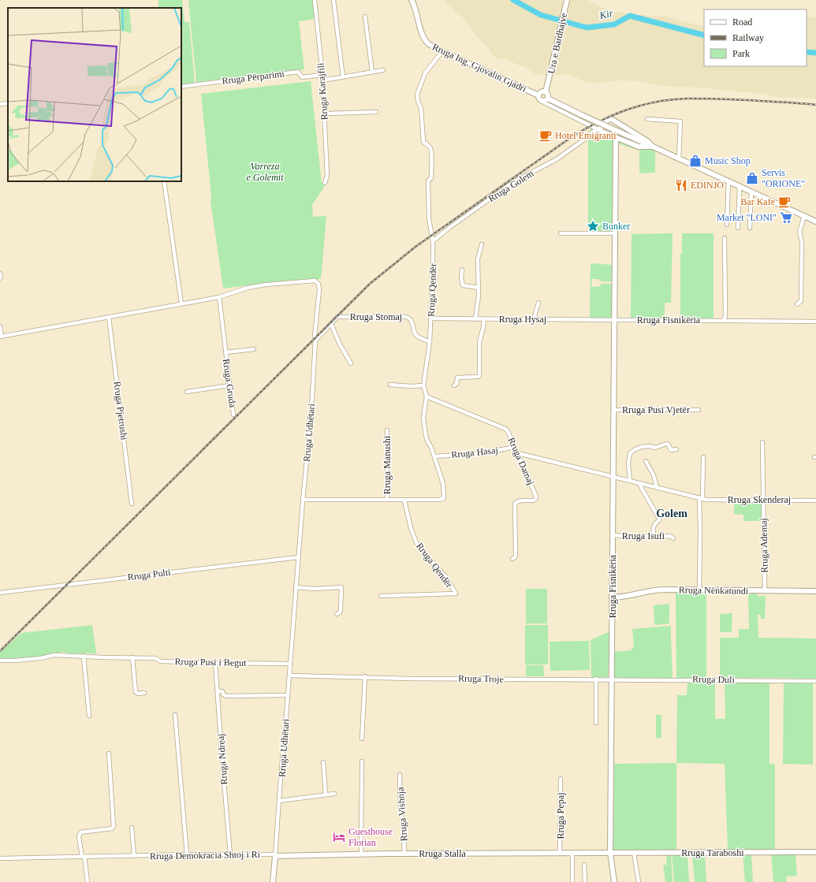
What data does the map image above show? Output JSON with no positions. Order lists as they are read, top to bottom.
{
  "streets": {
    "street": [
      "Ura e Bardhajve",
      "Rruga Ing. Gjovalin Gjadri",
      "Rruga Përparimi",
      "Rruga Karajfili",
      "Rruga Golem",
      "Rruga Qendër",
      "Rruga Stomaj",
      "Rruga Hysaj",
      "Rruga Fisnikëria",
      "Rruga Gruda",
      "Rruga Pusi Vjetër",
      "Rruga Pjetrushi",
      "Rruga Udhëtari",
      "Rruga Hasaj",
      "Rruga Damaj",
      "Rruga Manushi",
      "Rruga Skenderaj",
      "Rruga Isufi",
      "Rruga Ademaj",
      "Rruga Pulti",
      "Rruga Nënkatundi",
      "Rruga Pusi i Begut",
      "Rruga Troje",
      "Rruga Duli",
      "Rruga Ndreaj",
      "Rruga Vishnja",
      "Rruga Pepaj",
      "Rruga Taraboshi",
      "Rruga Stalla",
      "Rruga Demokracia Shtoj i Ri"
    ]
  },
  "crossings": [
    ["Ura e Bardhajve", "Rruga Ing. Gjovalin Gjadri"],
    ["Rruga Ing. Gjovalin Gjadri", "Rruga Qendër"],
    ["Rruga Përparimi", "Rruga Karajfili"],
    ["Rruga Golem", "Rruga Qendër"],
    ["Rruga Qendër", "Rruga Stomaj"],
    ["Rruga Qendër", "Rruga Hysaj"],
    ["Rruga Qendër", "Rruga Udhëtari"],
    ["Rruga Qendër", "Rruga Hasaj"],
    ["Rruga Qendër", "Rruga Damaj"],
    ["Rruga Qendër", "Rruga Manushi"],
    ["Rruga Stomaj", "Rruga Udhëtari"],
    ["Rruga Hysaj", "Rruga Fisnikëria"],
    ["Rruga Fisnikëria", "Rruga Pusi Vjetër"],
    ["Rruga Fisnikëria", "Rruga Skenderaj"],
    ["Rruga Fisnikëria", "Rruga Isufi"],
    ["Rruga Fisnikëria", "Rruga Nënkatundi"],
    ["Rruga Fisnikëria", "Rruga Troje"],
    ["Rruga Fisnikëria", "Rruga Duli"],
    ["Rruga Fisnikëria", "Rruga Taraboshi"],
    ["Rruga Fisnikëria", "Rruga Stalla"],
    ["Rruga Gruda", "Rruga Udhëtari"],
    ["Rruga Udhëtari", "Rruga Pulti"],
    ["Rruga Udhëtari", "Rruga Pusi i Begut"],
    ["Rruga Udhëtari", "Rruga Troje"],
    ["Rruga Udhëtari", "Rruga Stalla"],
    ["Rruga Udhëtari", "Rruga Demokracia Shtoj i Ri"],
    ["Rruga Hasaj", "Rruga Damaj"],
    ["Rruga Damaj", "Rruga Skenderaj"],
    ["Rruga Skenderaj", "Rruga Ademaj"],
    ["Rruga Ademaj", "Rruga Nënkatundi"],
    ["Rruga Pusi i Begut", "Rruga Ndreaj"],
    ["Rruga Troje", "Rruga Duli"],
    ["Rruga Ndreaj", "Rruga Demokracia Shtoj i Ri"],
    ["Rruga Vishnja", "Rruga Stalla"],
    ["Rruga Pepaj", "Rruga Stalla"],
    ["Rruga Taraboshi", "Rruga Stalla"],
    ["Rruga Stalla", "Rruga Demokracia Shtoj i Ri"]
  ],
  "districts": ["Golem"],
  "water": ["Kir"],
  "parks": ["Varreza e Golemit"],
  "places": {
    "cafe": ["Hotel Emigranti", "Bar Kafe"],
    "shop": ["Music Shop", "Servis \"ORIONE\""],
    "restaurant": ["EDINJO"],
    "supermarket": ["Market \"LONI\""],
    "place": ["Bunker"],
    "hotel": ["Guesthouse Florian"]
  },
  "legend": ["Road", "Railway", "Park"]
}
